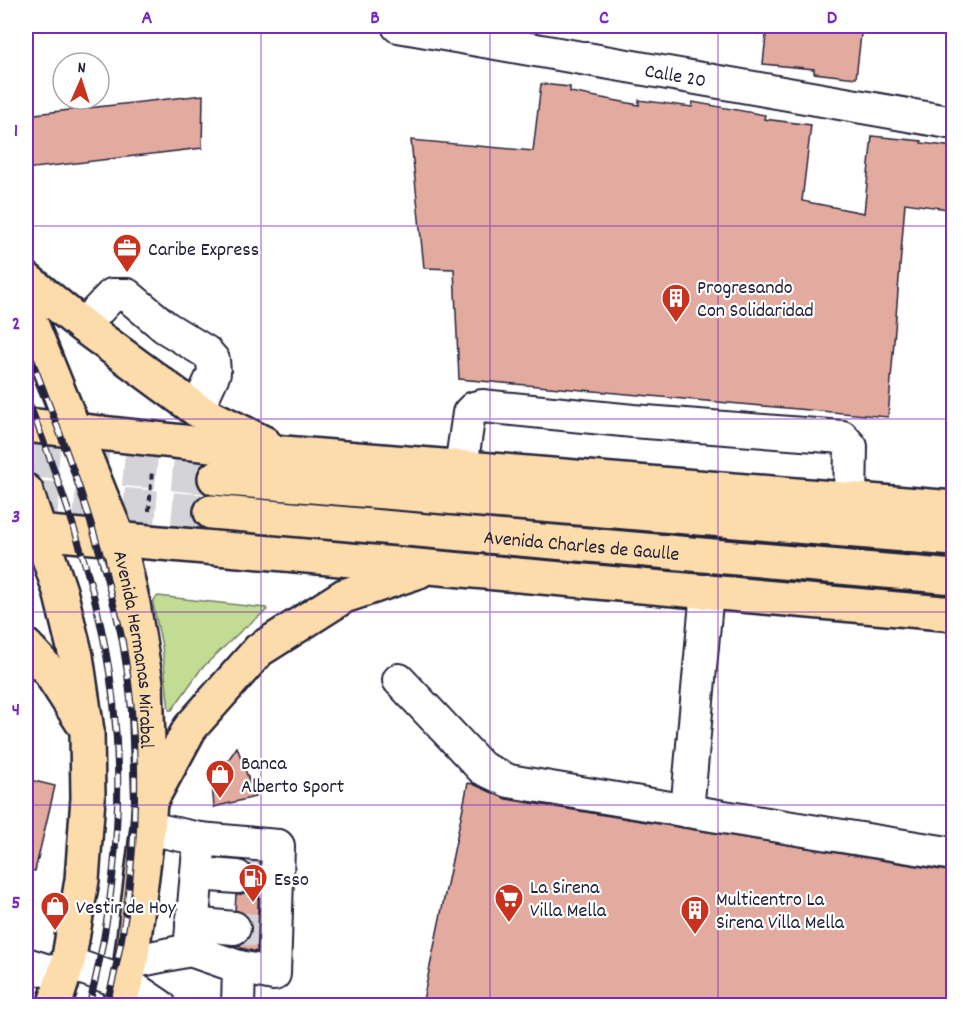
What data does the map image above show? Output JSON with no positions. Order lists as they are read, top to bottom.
{
  "streets": {
    "main road": ["Avenida Charles de Gaulle", "Avenida Hermanas Mirabal"],
    "street": ["Calle 20"]
  },
  "places": {
    "office": ["Caribe Express"],
    "building": ["Progresando Con Solidaridad", "Multicentro La Sirena Villa Mella"],
    "shop": ["Banca Alberto Sport", "Vestir de Hoy"],
    "fuel station": ["Esso"],
    "supermarket": ["La Sirena Villa Mella"]
  },
  "north": "top",
  "grid": {
    "columns": [
      "A",
      "B",
      "C",
      "D"
    ],
    "rows": [
      "1",
      "2",
      "3",
      "4",
      "5"
    ]
  }
}
